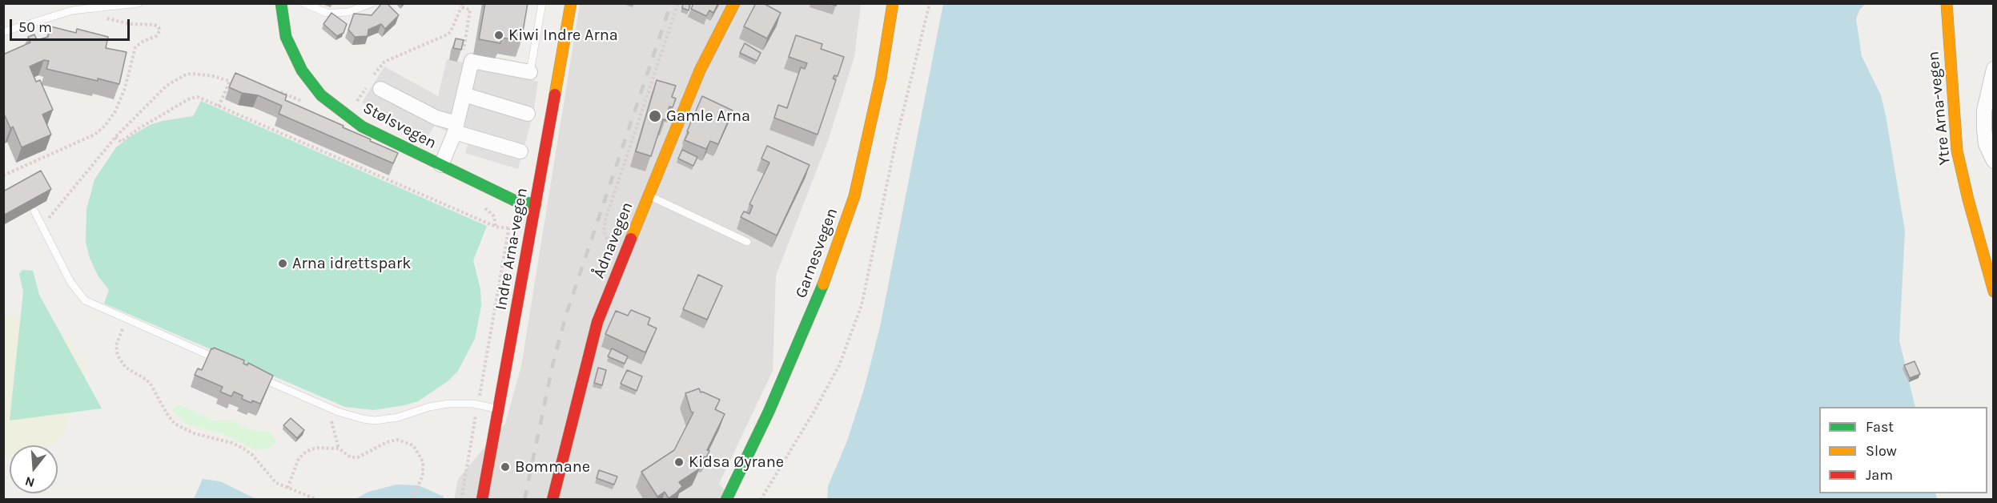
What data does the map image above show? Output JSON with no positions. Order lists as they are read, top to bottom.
{
  "streets": {
    "street": [
      "Ytre Arna-vegen",
      "Stølsvegen",
      "Ådnavegen",
      "Indre Arna-vegen",
      "Garnesvegen"
    ]
  },
  "crossings": [
    ["Stølsvegen", "Indre Arna-vegen"]
  ],
  "places": [
    "Kiwi Indre Arna",
    "Gamle Arna",
    "Arna idrettspark",
    "Kidsa Øyrane",
    "Bommane"
  ],
  "legend": ["Fast", "Slow", "Jam"],
  "scale_bar": "50 m",
  "north": "bottom"
}
